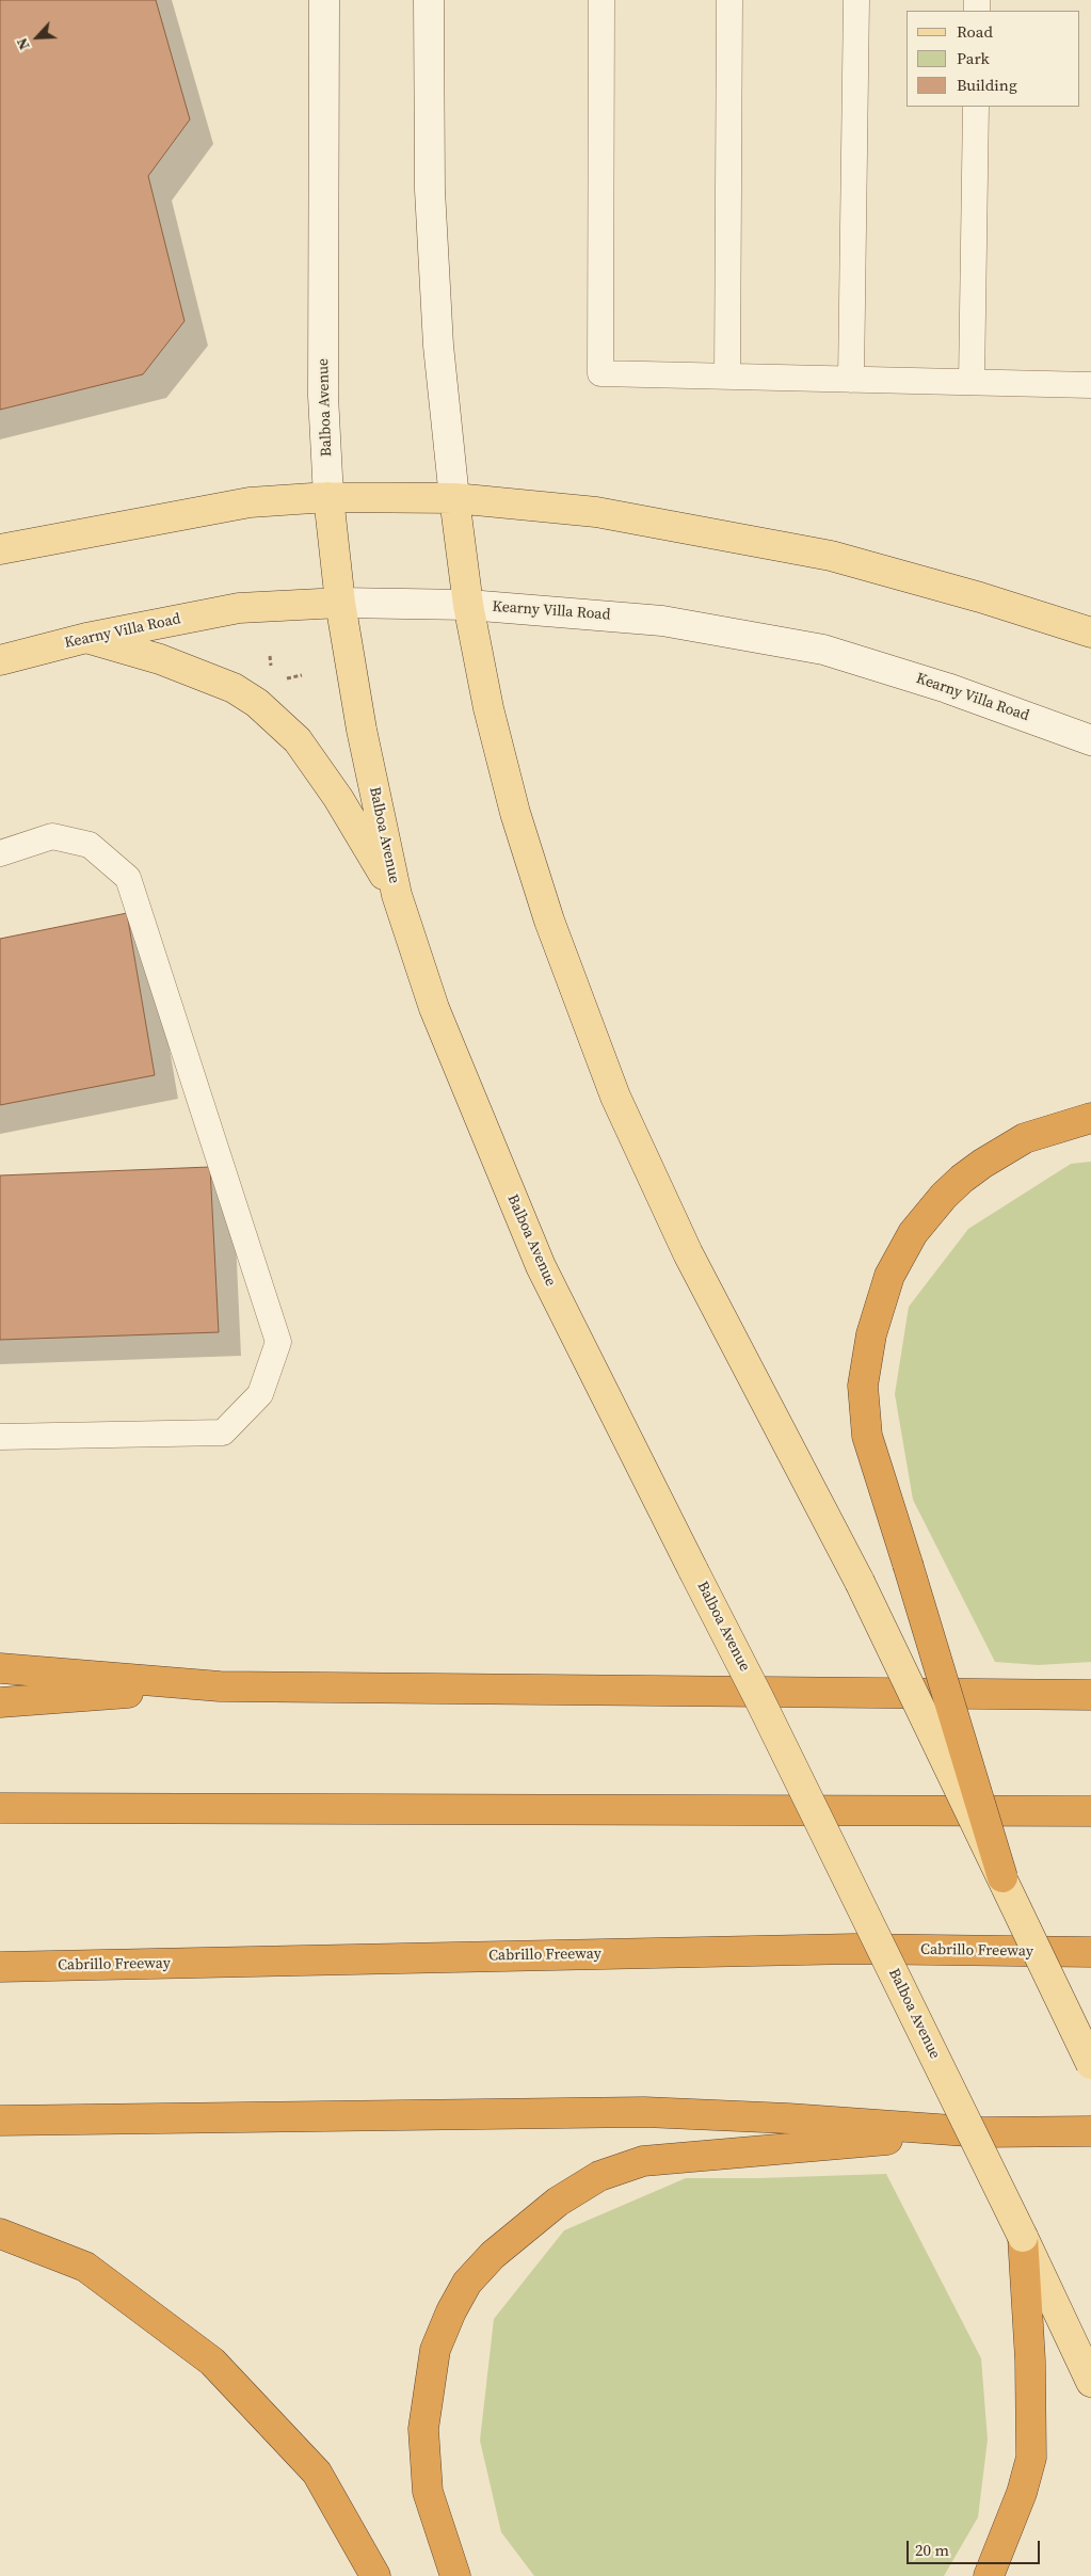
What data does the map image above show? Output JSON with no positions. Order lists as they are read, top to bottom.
{
  "streets": {
    "highway": ["Cabrillo Freeway"],
    "main road": ["Balboa Avenue", "Kearny Villa Road"]
  },
  "crossings": [
    ["Balboa Avenue", "Kearny Villa Road"]
  ],
  "legend": ["Road", "Park", "Building"],
  "scale_bar": "20 m",
  "north": "bottom left"
}
